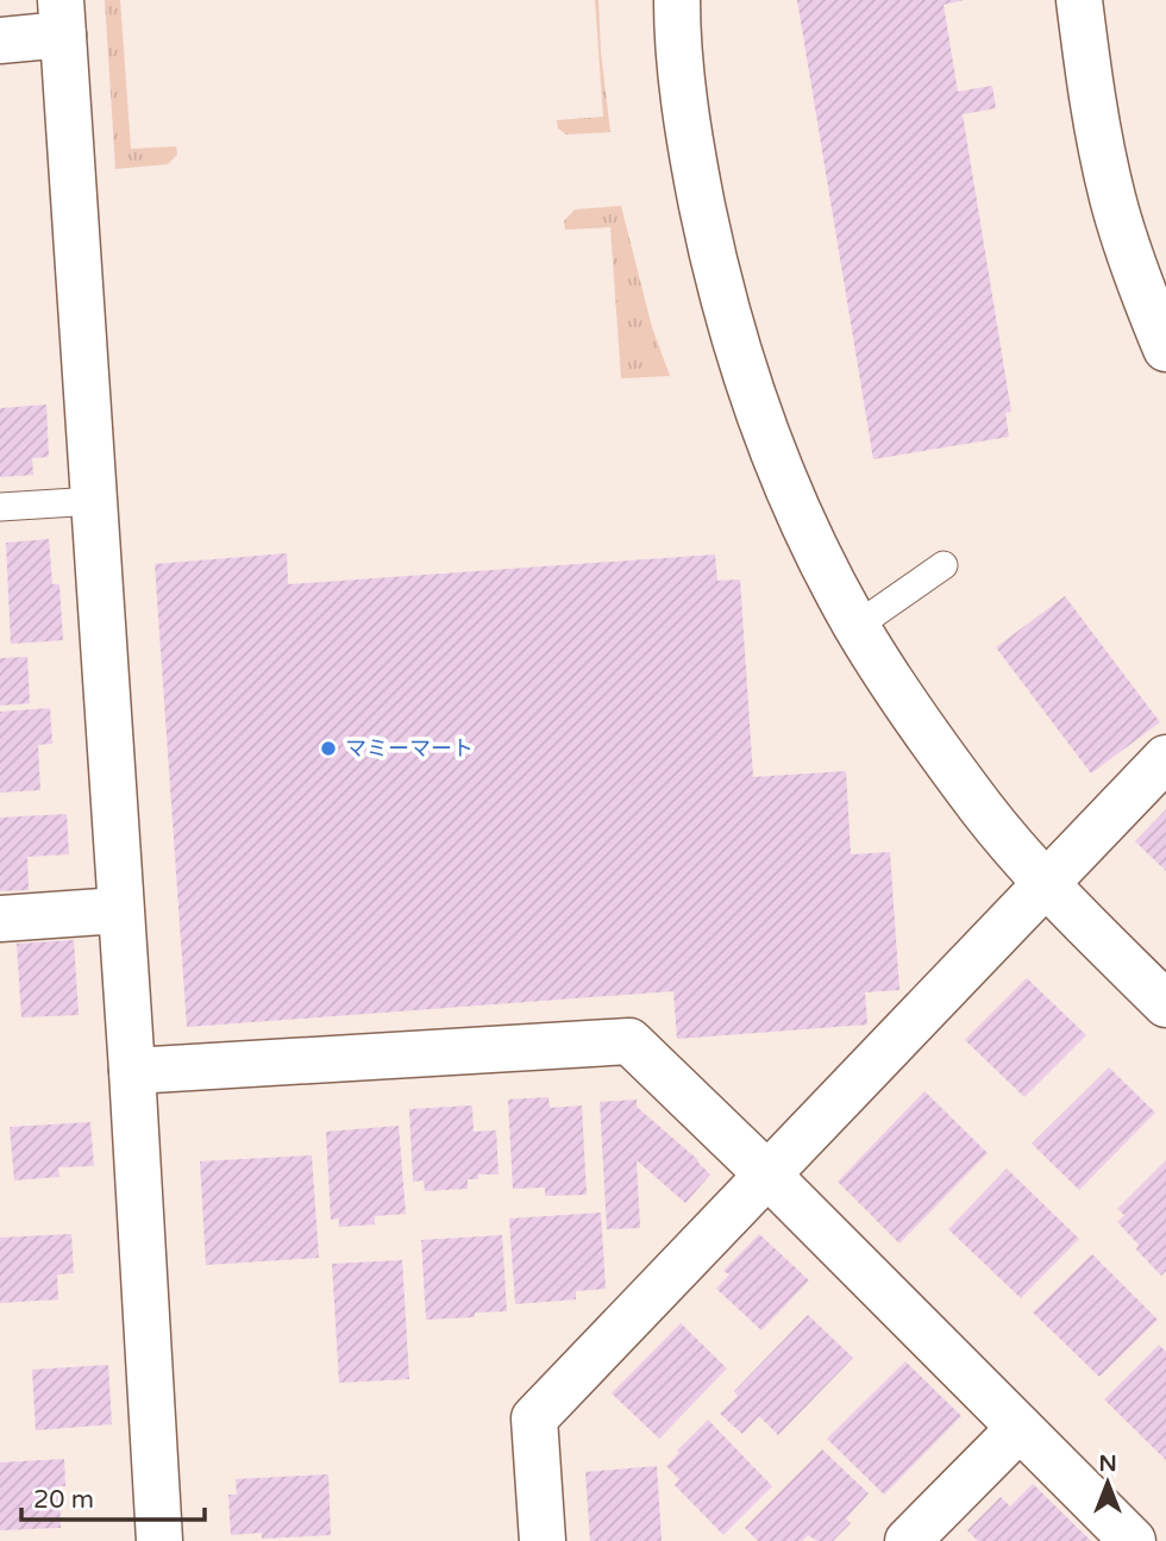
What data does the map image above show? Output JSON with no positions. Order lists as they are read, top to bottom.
{
  "places": ["マミーマート"],
  "scale_bar": "20 m",
  "north": "top"
}
